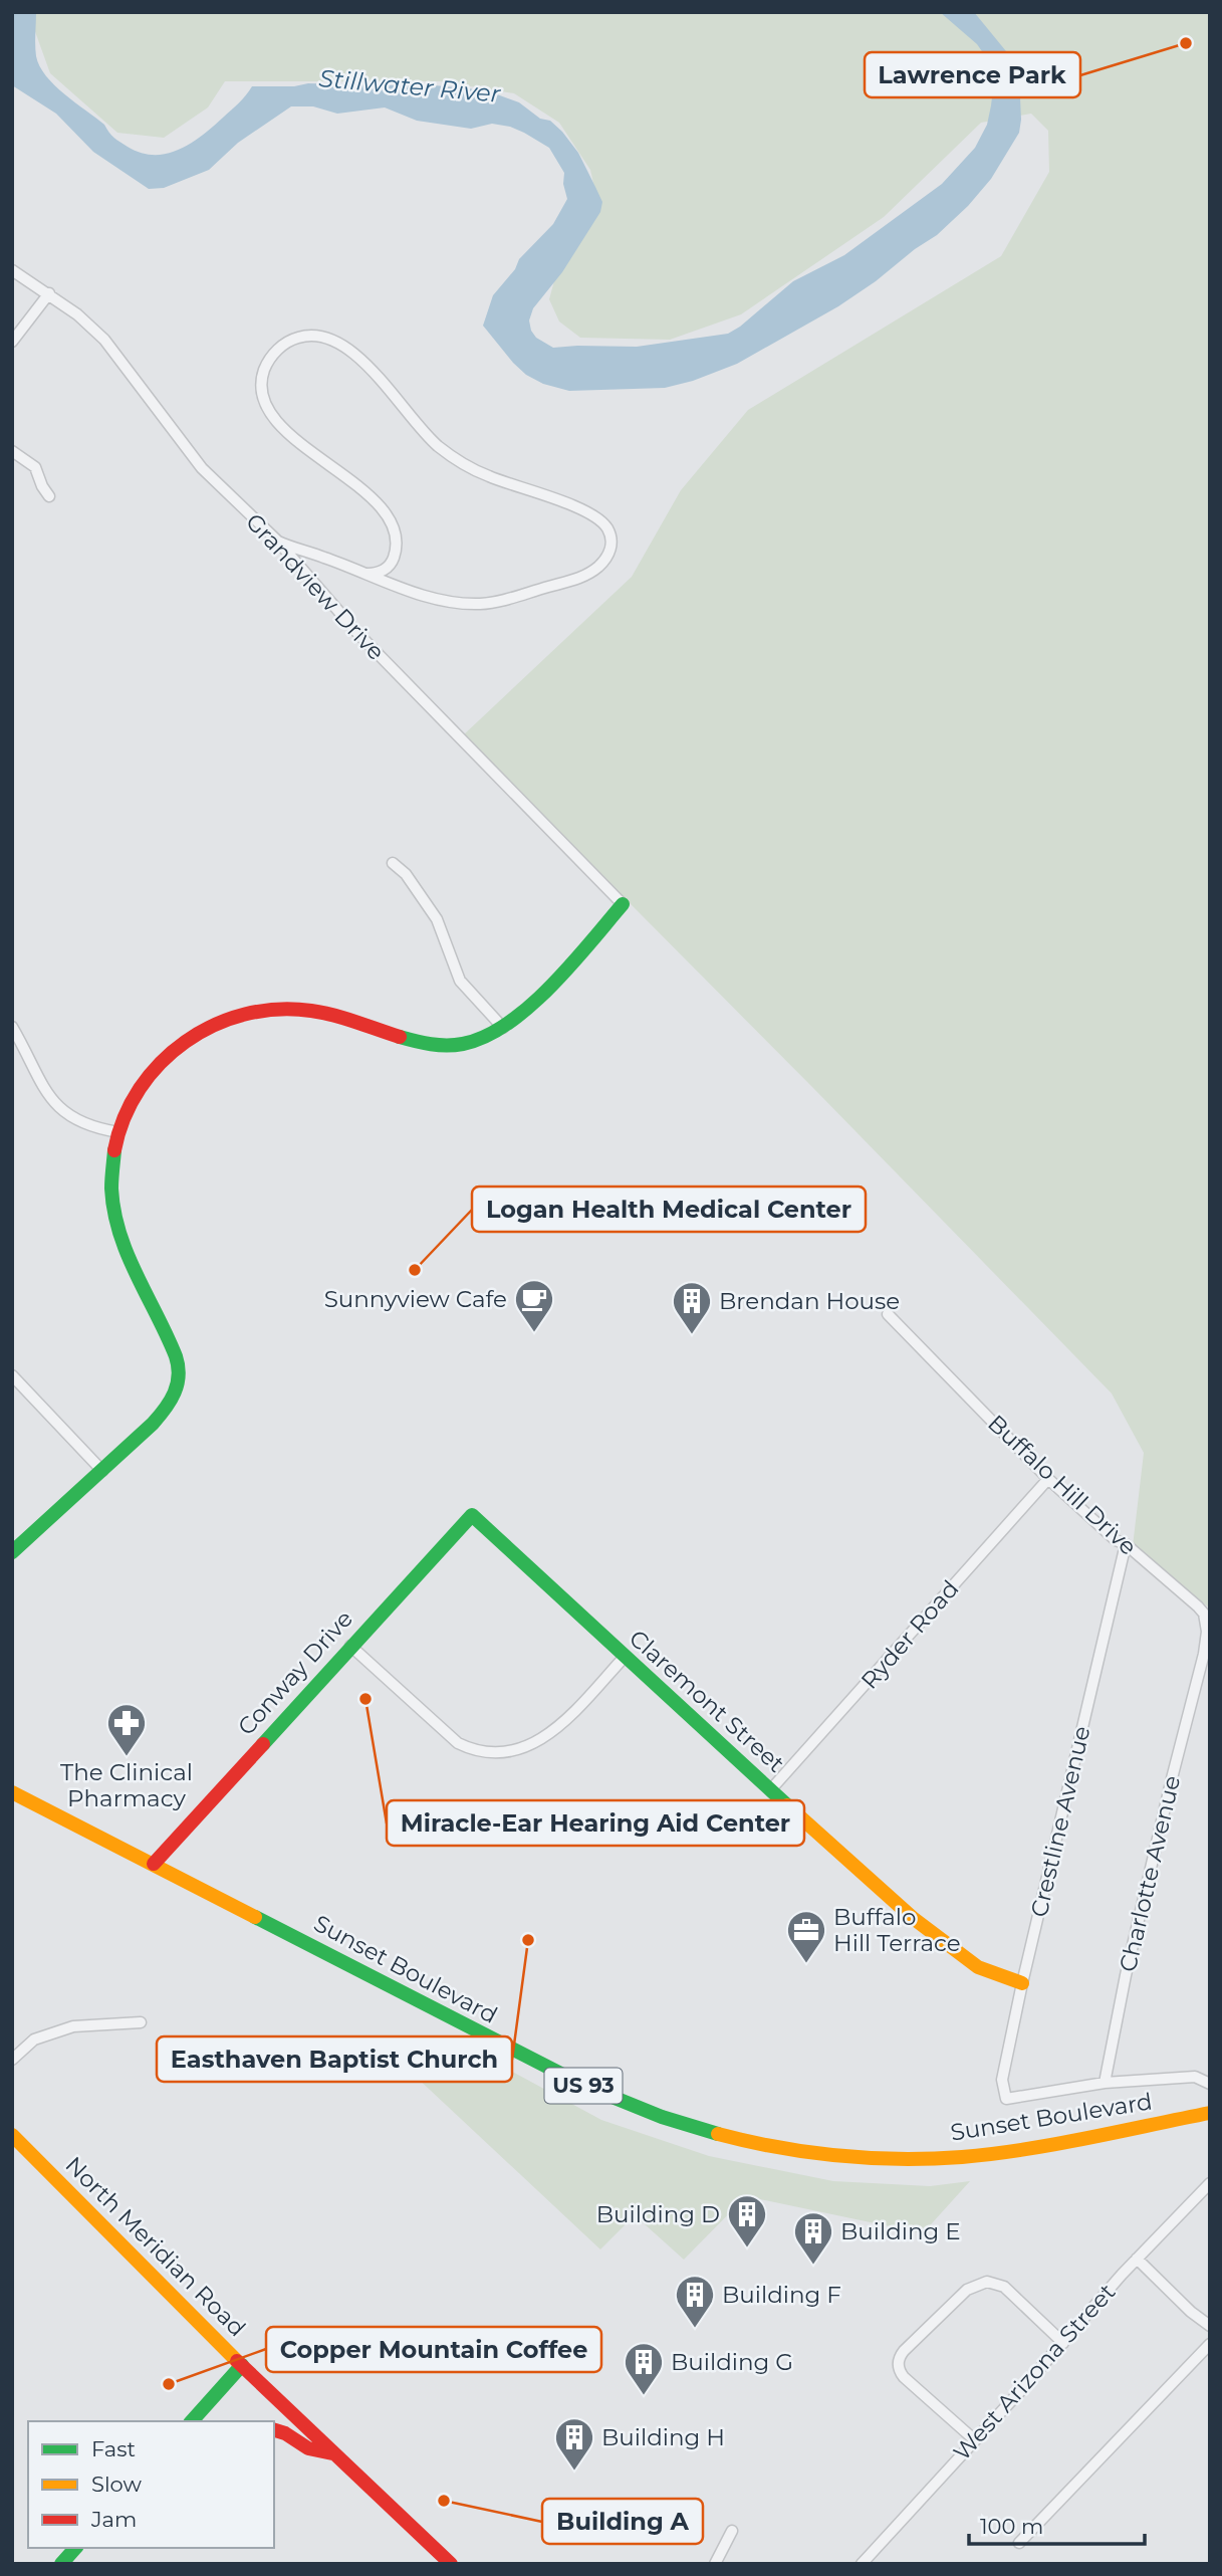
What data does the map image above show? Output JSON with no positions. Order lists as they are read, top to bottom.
{
  "streets": {
    "street": [
      "Grandview Drive",
      "Buffalo Hill Drive",
      "Ryder Road",
      "Conway Drive",
      "Claremont Street",
      "Crestline Avenue",
      "Charlotte Avenue",
      "Sunset Boulevard",
      "US 93",
      "North Meridian Road",
      "West Arizona Street"
    ]
  },
  "crossings": [
    ["Buffalo Hill Drive", "Ryder Road"],
    ["Buffalo Hill Drive", "Crestline Avenue"],
    ["Buffalo Hill Drive", "Charlotte Avenue"],
    ["Ryder Road", "Claremont Street"],
    ["Conway Drive", "Claremont Street"],
    ["Conway Drive", "Sunset Boulevard"],
    ["Claremont Street", "Crestline Avenue"],
    ["Crestline Avenue", "Charlotte Avenue"]
  ],
  "water": ["Stillwater River"],
  "places": {
    "other": [
      "Lawrence Park",
      "Logan Health Medical Center",
      "Miracle-Ear Hearing Aid Center",
      "Easthaven Baptist Church",
      "Copper Mountain Coffee",
      "Building A"
    ],
    "cafe": ["Sunnyview Cafe"],
    "building": [
      "Brendan House",
      "Building D",
      "Building E",
      "Building F",
      "Building G",
      "Building H"
    ],
    "pharmacy": ["The Clinical Pharmacy"],
    "office": ["Buffalo Hill Terrace"]
  },
  "legend": ["Fast", "Slow", "Jam"],
  "scale_bar": "100 m"
}
